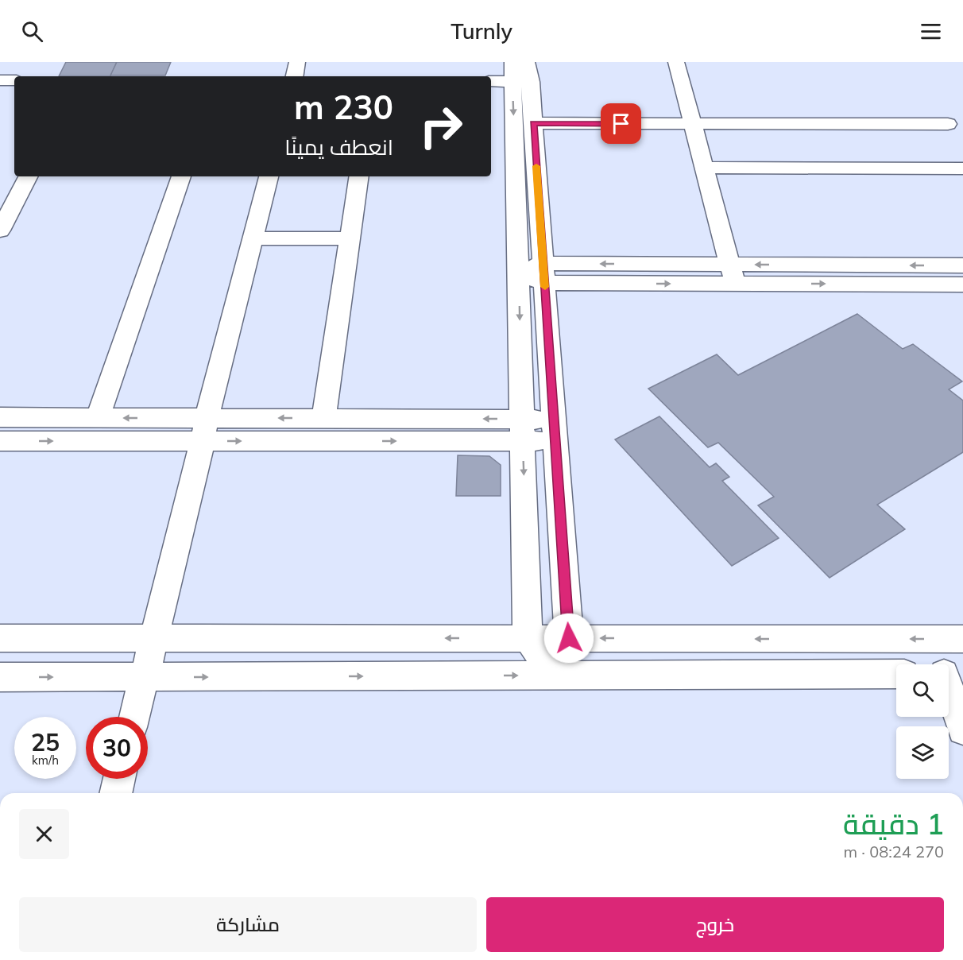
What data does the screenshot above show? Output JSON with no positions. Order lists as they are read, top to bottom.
{
  "page": {
    "header": "Turnly",
    "turn": ["230 m", "انعطف يمينًا"],
    "speed": "25 km/h",
    "limit": "30",
    "heading": ["1 دقيقة", "270 m · 08:24"],
    "buttons": ["خروج", "مشاركة"]
  }
}
